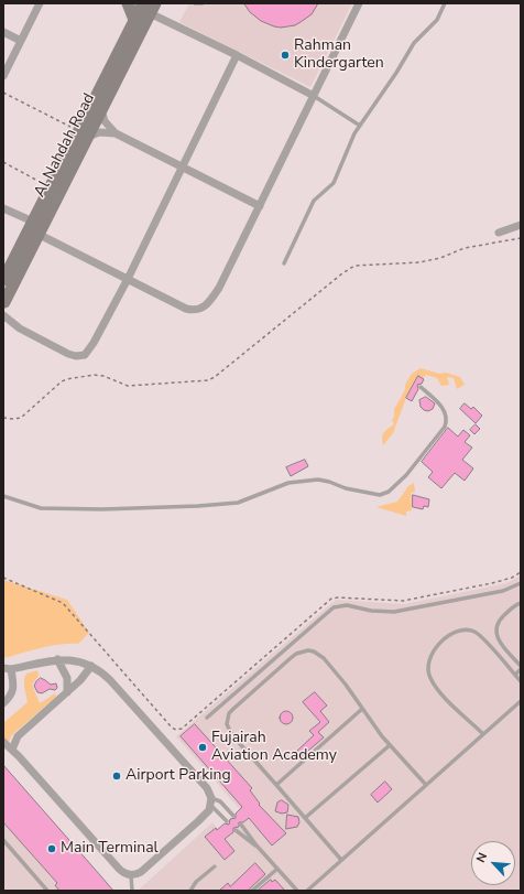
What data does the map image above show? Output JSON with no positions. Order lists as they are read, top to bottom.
{
  "streets": {
    "street": ["Al Nahdah Road"]
  },
  "places": [
    "Rahman Kindergarten",
    "Fujairah Aviation Academy",
    "Airport Parking",
    "Main Terminal"
  ],
  "north": "top left"
}
